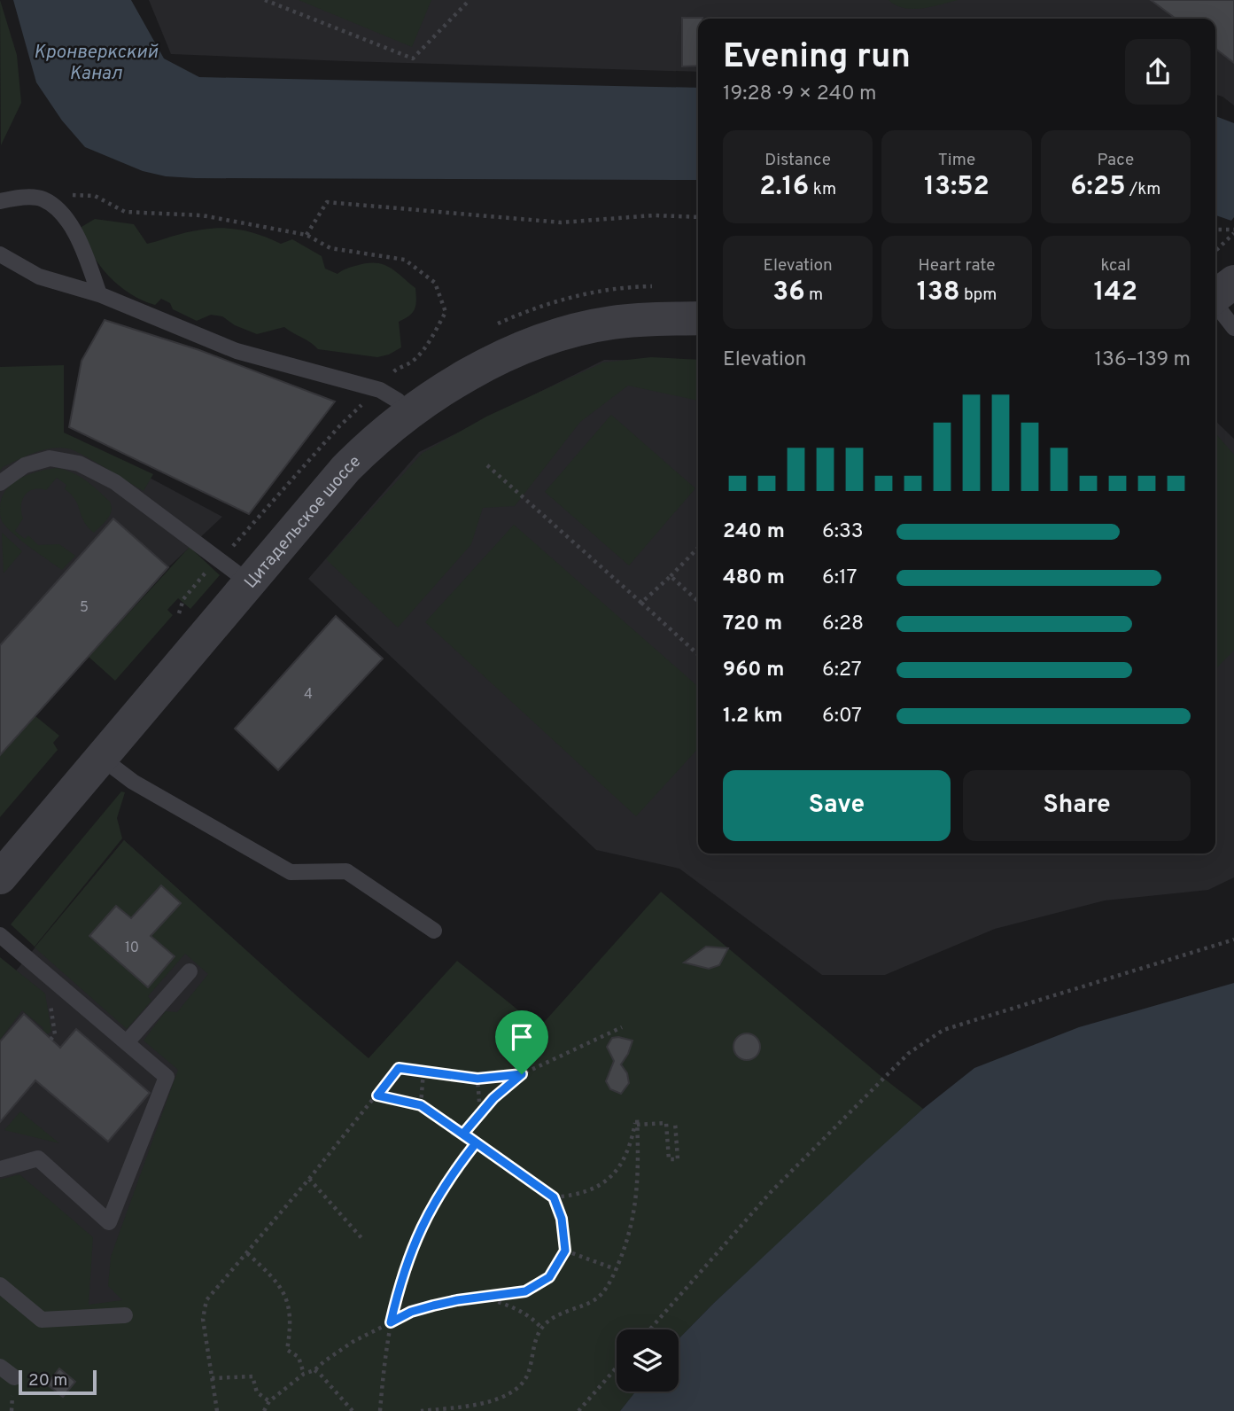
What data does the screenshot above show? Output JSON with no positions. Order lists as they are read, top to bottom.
{
  "streets": {
    "street": ["Цитадельское шоссе"]
  },
  "water": ["Кронверкский Канал"],
  "house_numbers": ["5", "4", "10"],
  "scale_bar": "20 m",
  "page": {
    "heading": ["Evening run", "19:28 · 9 × 240 m"],
    "stats": [
      ["Distance", "2.16 km"],
      ["Time", "13:52"],
      ["Pace", "6:25 /km"],
      ["Elevation", "36 m"],
      ["Heart rate", "138 bpm"],
      ["kcal", "142"]
    ],
    "chart": ["Elevation", "136–139 m"],
    "list": [
      {
        "name": "240 m",
        "note": "6:33"
      },
      {
        "name": "480 m",
        "note": "6:17"
      },
      {
        "name": "720 m",
        "note": "6:28"
      },
      {
        "name": "960 m",
        "note": "6:27"
      },
      {
        "name": "1.2 km",
        "note": "6:07"
      }
    ],
    "buttons": ["Save", "Share"],
    "scale": "20 m"
  }
}
